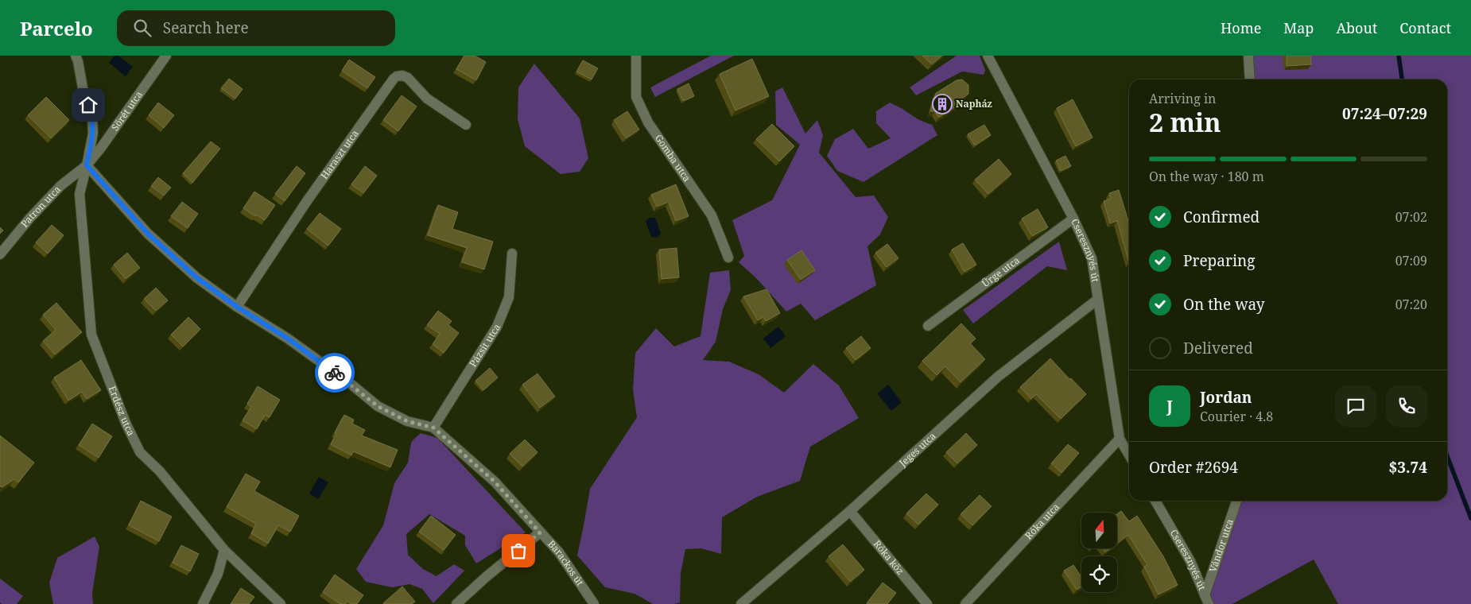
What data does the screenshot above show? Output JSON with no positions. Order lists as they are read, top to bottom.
{
  "streets": {
    "street": [
      "Sörét utca",
      "Haraszt utca",
      "Gomba utca",
      "Patron utca",
      "Cseresznyés út",
      "Ürge utca",
      "Pázsit utca",
      "Erdész utca",
      "Jeges utca",
      "Róka utca",
      "Vándor utca",
      "Róka köz",
      "Barackos út"
    ]
  },
  "crossings": [
    ["Sörét utca", "Patron utca"],
    ["Sörét utca", "Erdész utca"],
    ["Sörét utca", "Barackos út"],
    ["Haraszt utca", "Barackos út"],
    ["Patron utca", "Erdész utca"],
    ["Patron utca", "Barackos út"],
    ["Cseresznyés út", "Ürge utca"],
    ["Cseresznyés út", "Jeges utca"],
    ["Cseresznyés út", "Róka utca"],
    ["Cseresznyés út", "Vándor utca"],
    ["Pázsit utca", "Barackos út"],
    ["Erdész utca", "Barackos út"],
    ["Jeges utca", "Róka köz"]
  ],
  "places": {
    "building": ["Napház"]
  },
  "north": "top",
  "page": {
    "header": "Parcelo",
    "search": "Search here",
    "nav": [
      "Home",
      "Map",
      "About",
      "Contact"
    ],
    "heading": ["2 min", "Arriving in", "07:24–07:29"],
    "panel": [
      "Jordan",
      "Courier · 4.8",
      "Order #2694",
      "$3.74"
    ],
    "bar": "On the way · 180 m",
    "list": [
      ["Confirmed", "07:02"],
      ["Preparing", "07:09"],
      ["On the way", "07:20"],
      "Delivered"
    ],
    "round": "J"
  }
}
